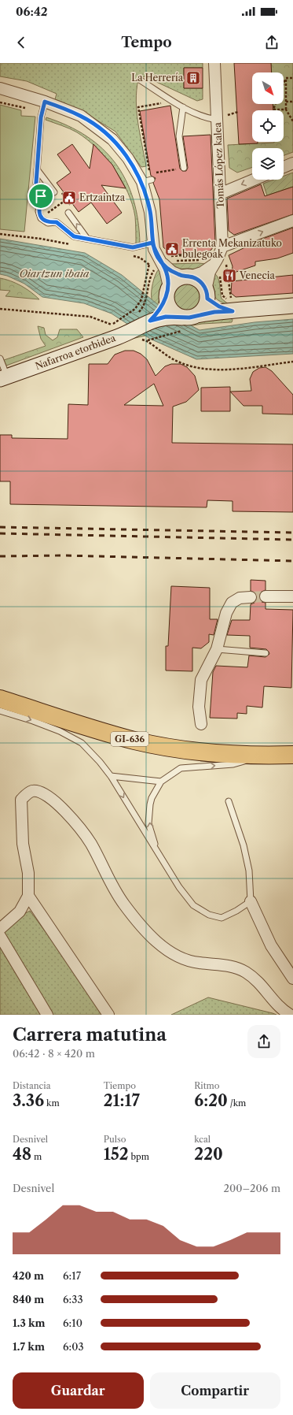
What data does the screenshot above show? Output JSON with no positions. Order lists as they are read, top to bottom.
{
  "streets": {
    "main road": ["Nafarroa etorbidea", "GI-636"],
    "street": ["Tomás López kalea"]
  },
  "crossings": [
    ["Tomás López kalea", "Nafarroa etorbidea"]
  ],
  "water": ["Oiartzun ibaia"],
  "places": {
    "building": ["La Herrería"],
    "public building": ["Ertzaintza", "Errenta Mekanizatuko bulegoak"],
    "restaurant": ["Venecia"]
  },
  "north": "bottom right",
  "page": {
    "status": "06:42",
    "header": "Tempo",
    "heading": ["Carrera matutina", "06:42 · 8 × 420 m"],
    "stats": [
      ["Distancia", "3.36 km"],
      ["Tiempo", "21:17"],
      ["Ritmo", "6:20 /km"],
      ["Desnivel", "48 m"],
      ["Pulso", "152 bpm"],
      ["kcal", "220"]
    ],
    "chart": ["Desnivel", "200–206 m"],
    "list": [
      {
        "name": "420 m",
        "note": "6:17"
      },
      {
        "name": "840 m",
        "note": "6:33"
      },
      {
        "name": "1.3 km",
        "note": "6:10"
      },
      {
        "name": "1.7 km",
        "note": "6:03"
      }
    ],
    "buttons": ["Guardar", "Compartir"]
  }
}
